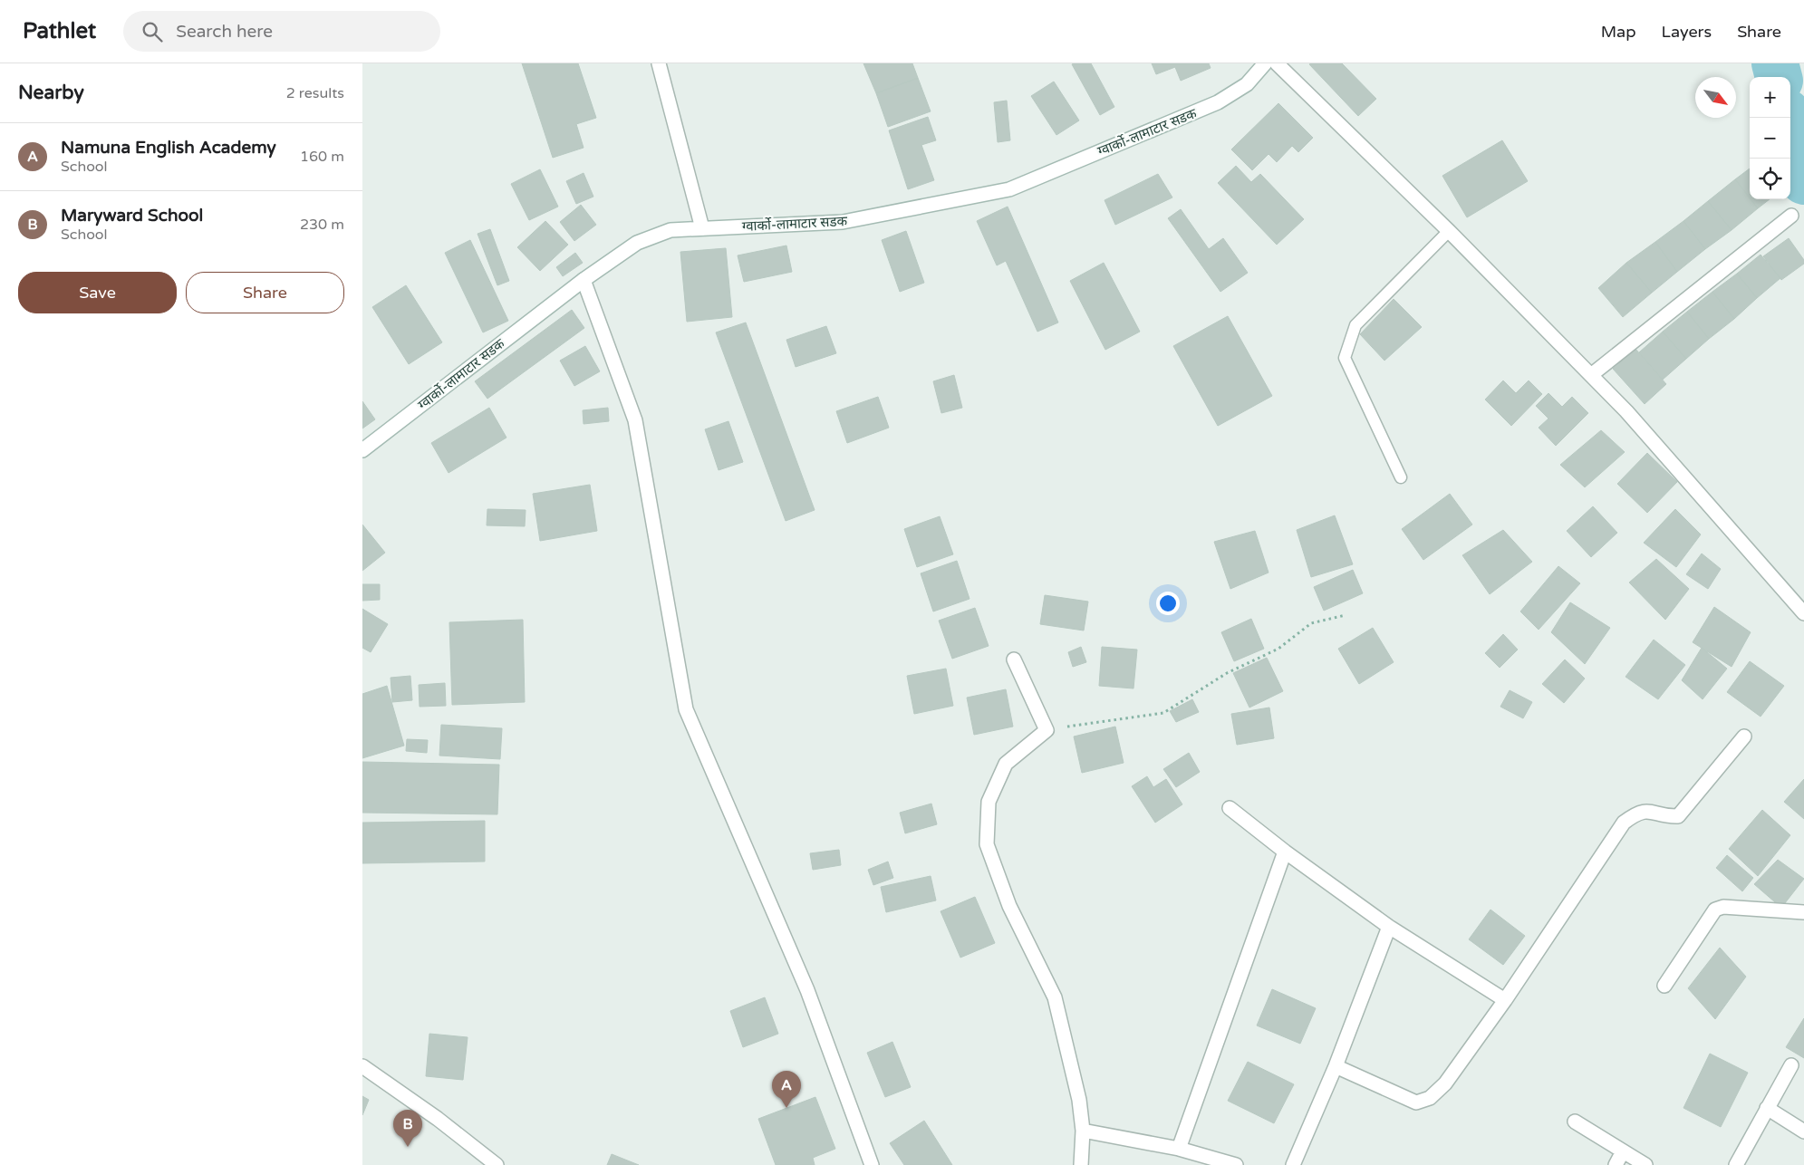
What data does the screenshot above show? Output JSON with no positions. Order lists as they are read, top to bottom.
{
  "streets": {
    "street": ["ग्वार्को-लामाटार सडक"]
  },
  "north": "bottom right",
  "page": {
    "header": "Pathlet",
    "search": "Search here",
    "nav": ["Map", "Layers", "Share"],
    "heading": ["Nearby", "2 results"],
    "map_buttons": ["+", "−"],
    "list": [
      {
        "mark": "A",
        "name": "Namuna English Academy",
        "note": "School",
        "value": "160 m"
      },
      {
        "mark": "B",
        "name": "Maryward School",
        "note": "School",
        "value": "230 m"
      }
    ],
    "buttons": ["Save", "Share"],
    "pins": ["A", "B"]
  }
}
